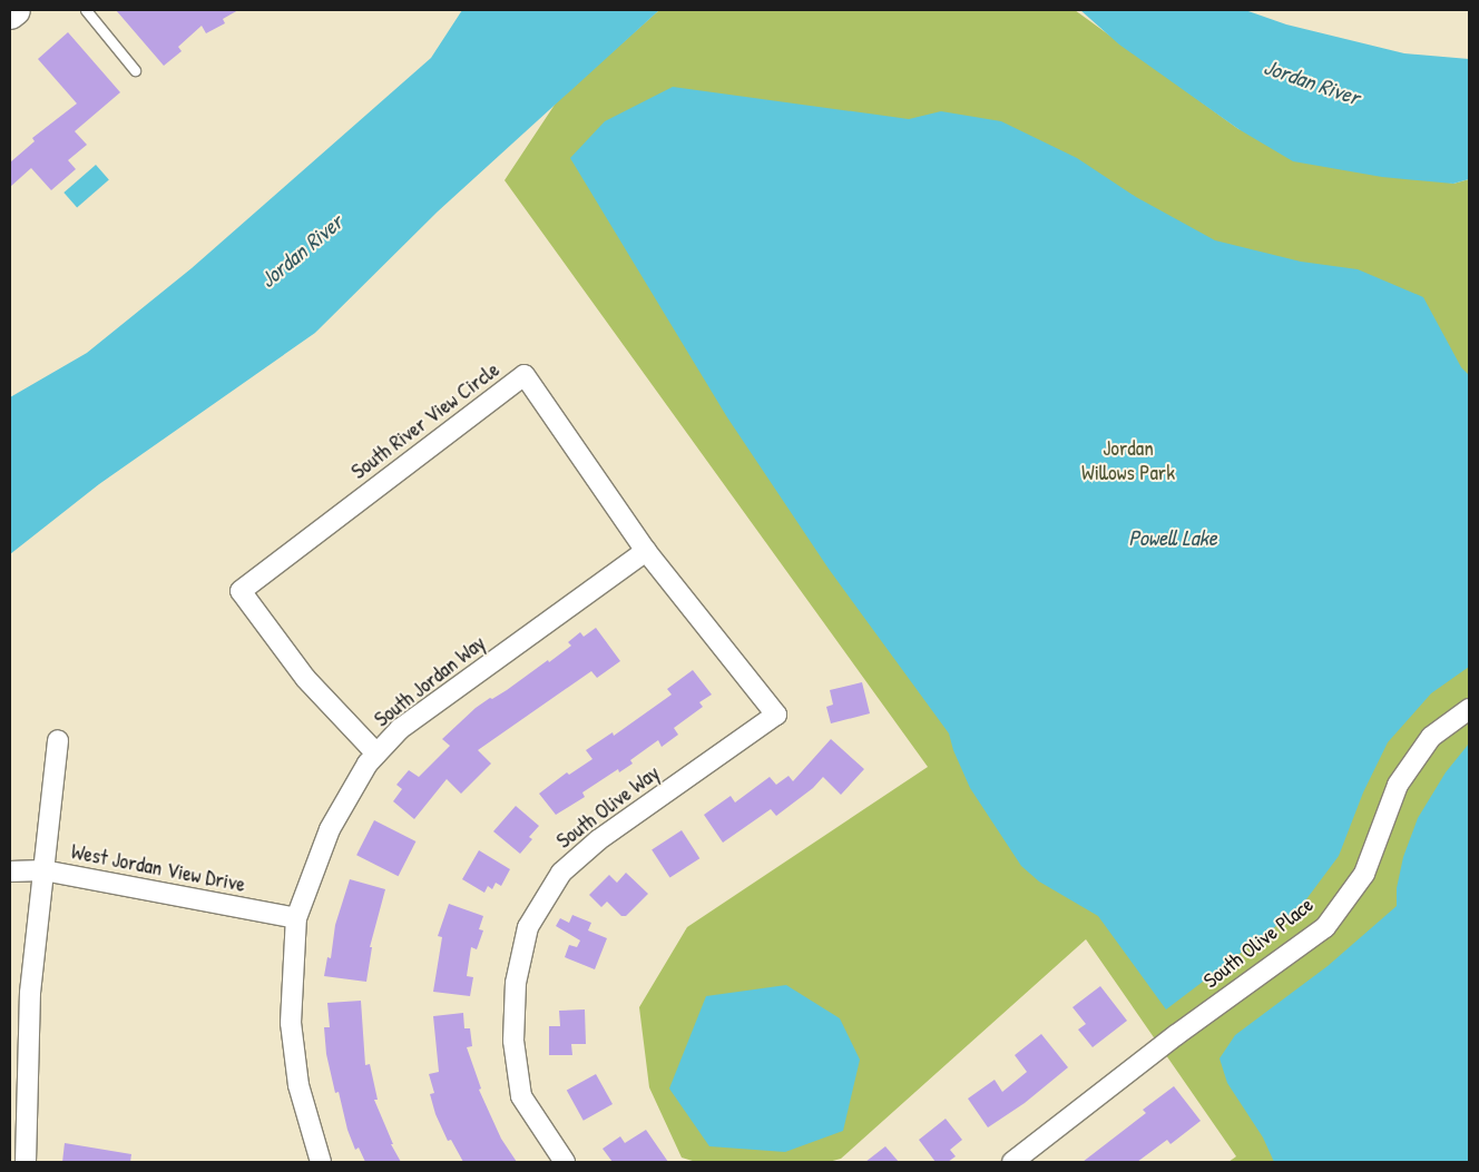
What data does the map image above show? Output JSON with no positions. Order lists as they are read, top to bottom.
{
  "streets": {
    "street": [
      "South River View Circle",
      "South Jordan Way",
      "South Olive Way",
      "West Jordan View Drive",
      "South Olive Place"
    ]
  },
  "crossings": [
    ["South River View Circle", "South Jordan Way"],
    ["South River View Circle", "South Olive Way"],
    ["South Jordan Way", "West Jordan View Drive"]
  ],
  "water": ["Jordan River", "Powell Lake"],
  "parks": ["Jordan Willows Park"]
}
